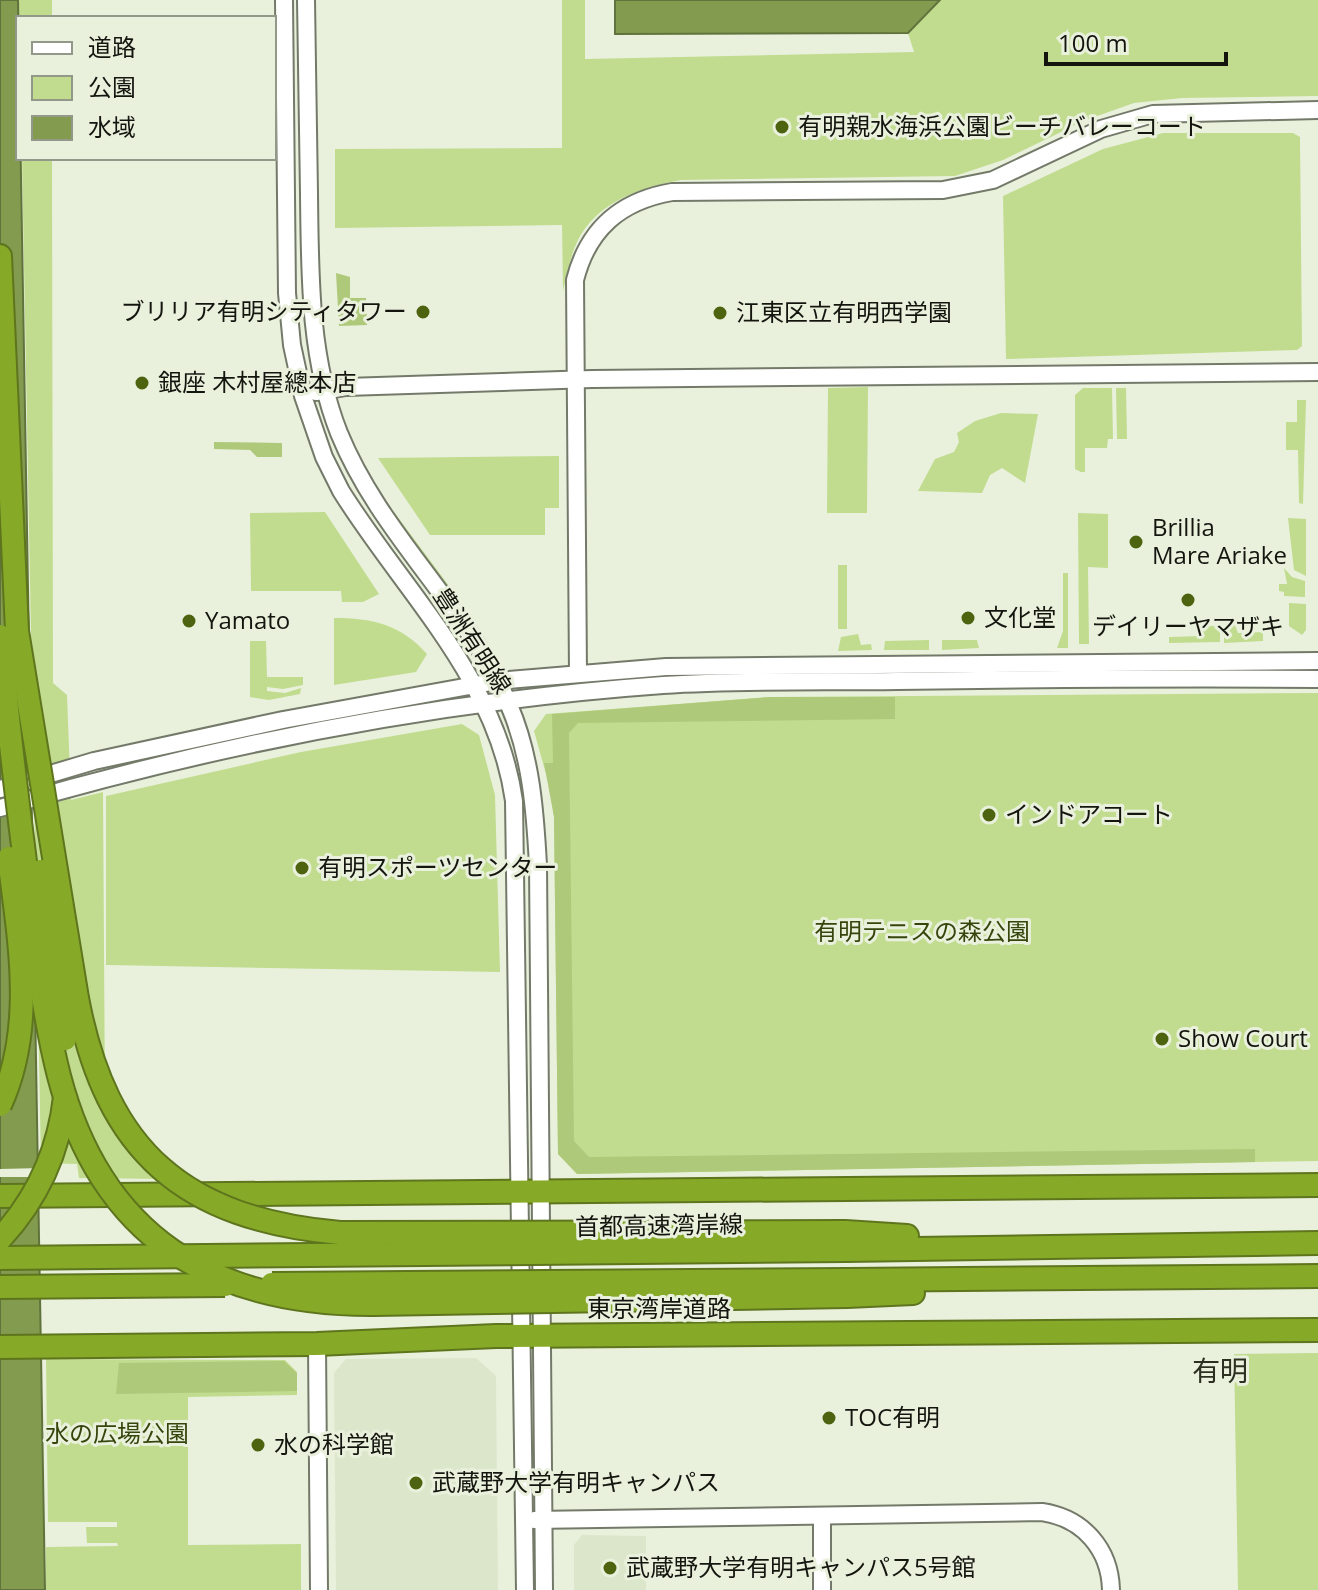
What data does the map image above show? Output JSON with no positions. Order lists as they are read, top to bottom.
{
  "streets": {
    "highway": ["首都高速湾岸線", "東京湾岸道路"],
    "street": ["豊洲有明線"]
  },
  "crossings": [
    ["豊洲有明線", "東京湾岸道路"]
  ],
  "districts": ["有明"],
  "parks": ["有明テニスの森公園", "水の広場公園"],
  "places": [
    "有明親水海浜公園ビーチバレーコート",
    "ブリリア有明シティタワー",
    "江東区立有明西学園",
    "銀座 木村屋總本店",
    "Brillia Mare Ariake",
    "デイリーヤマザキ",
    "文化堂",
    "Yamato",
    "インドアコート",
    "有明スポーツセンター",
    "Show Court",
    "TOC有明",
    "水の科学館",
    "武蔵野大学有明キャンパス",
    "武蔵野大学有明キャンパス5号館"
  ],
  "legend": ["道路", "公園", "水域"],
  "scale_bar": "100 m"
}
